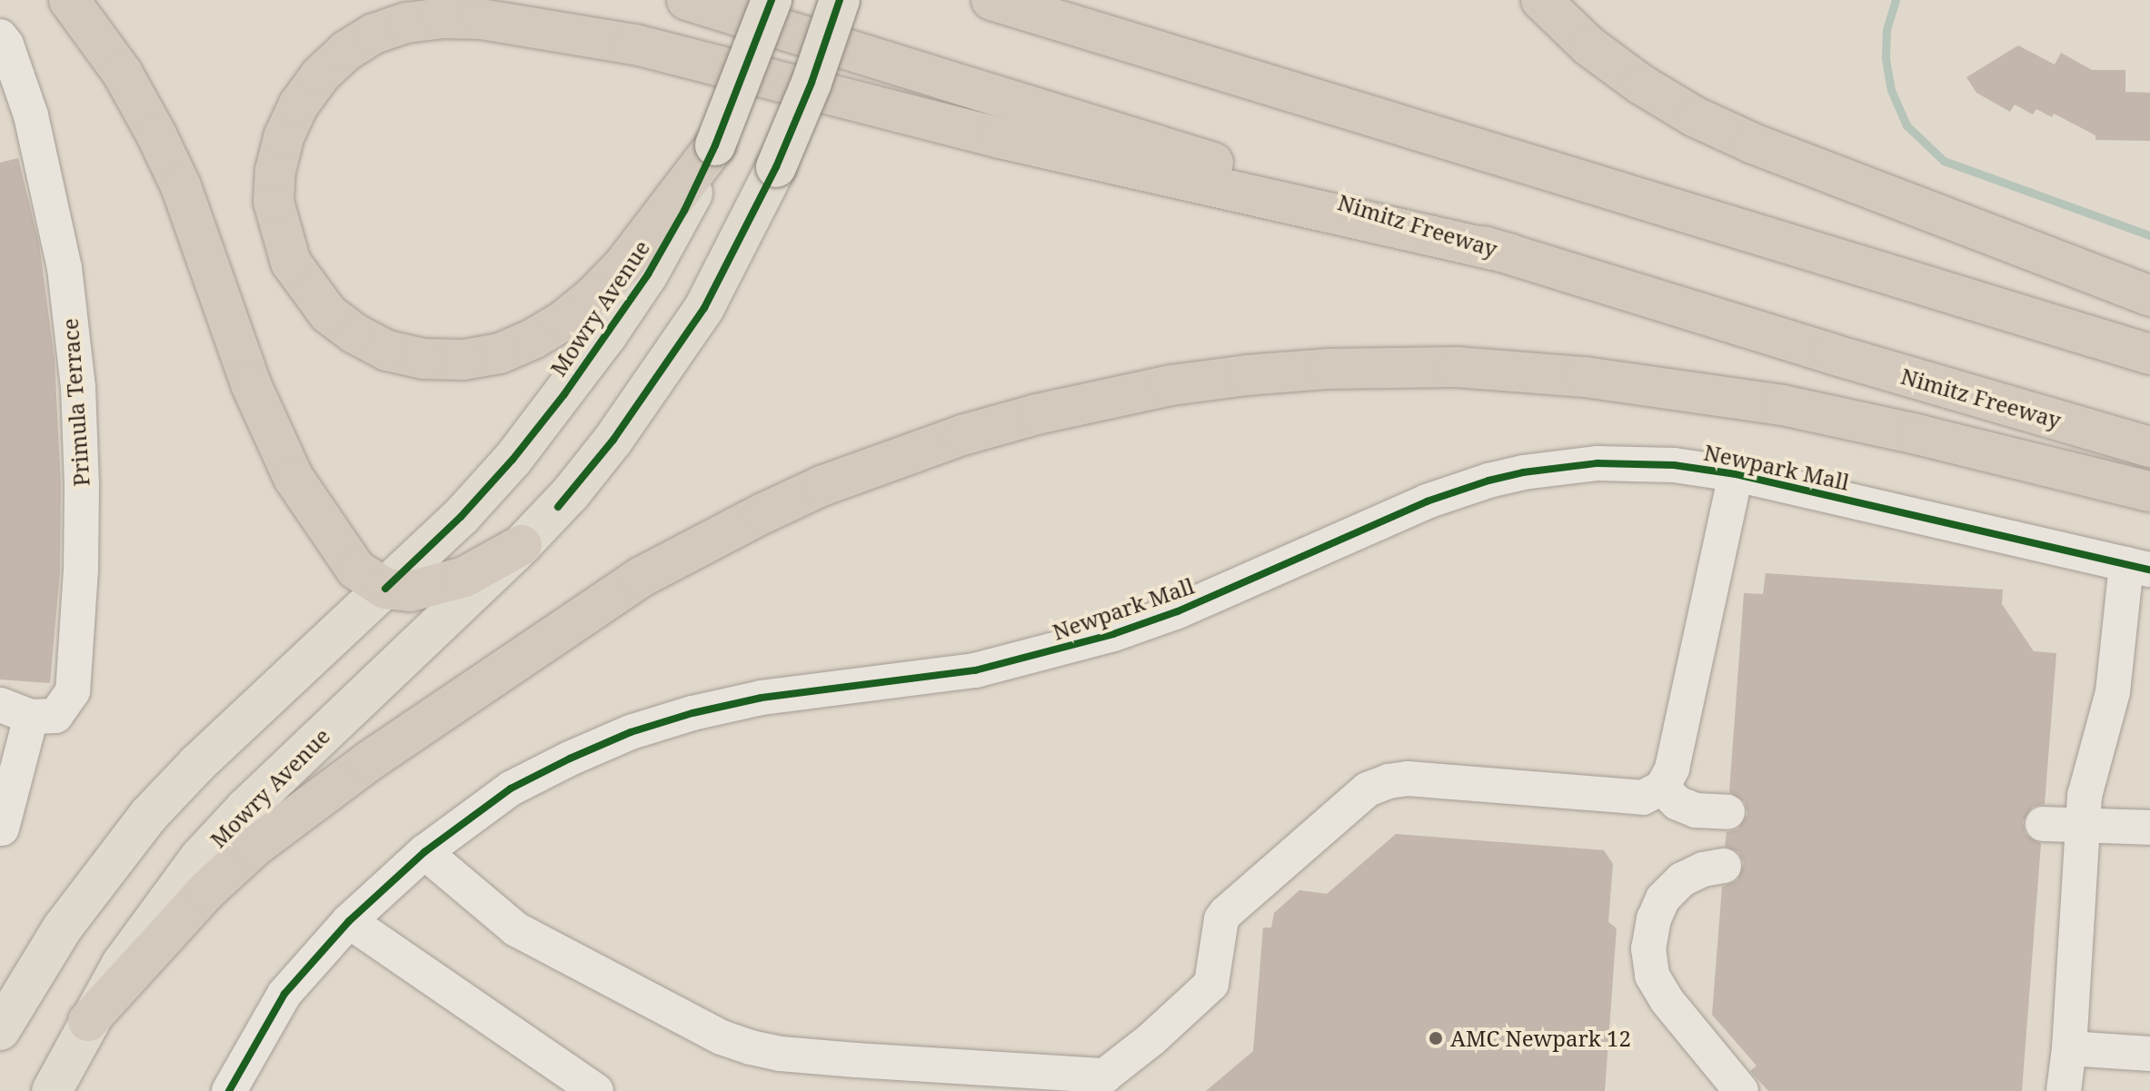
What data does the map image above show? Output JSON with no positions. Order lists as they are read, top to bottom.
{
  "streets": {
    "highway": ["Nimitz Freeway"],
    "main road": ["Mowry Avenue"],
    "street": ["Primula Terrace", "Newpark Mall"]
  },
  "places": ["AMC Newpark 12"]
}
